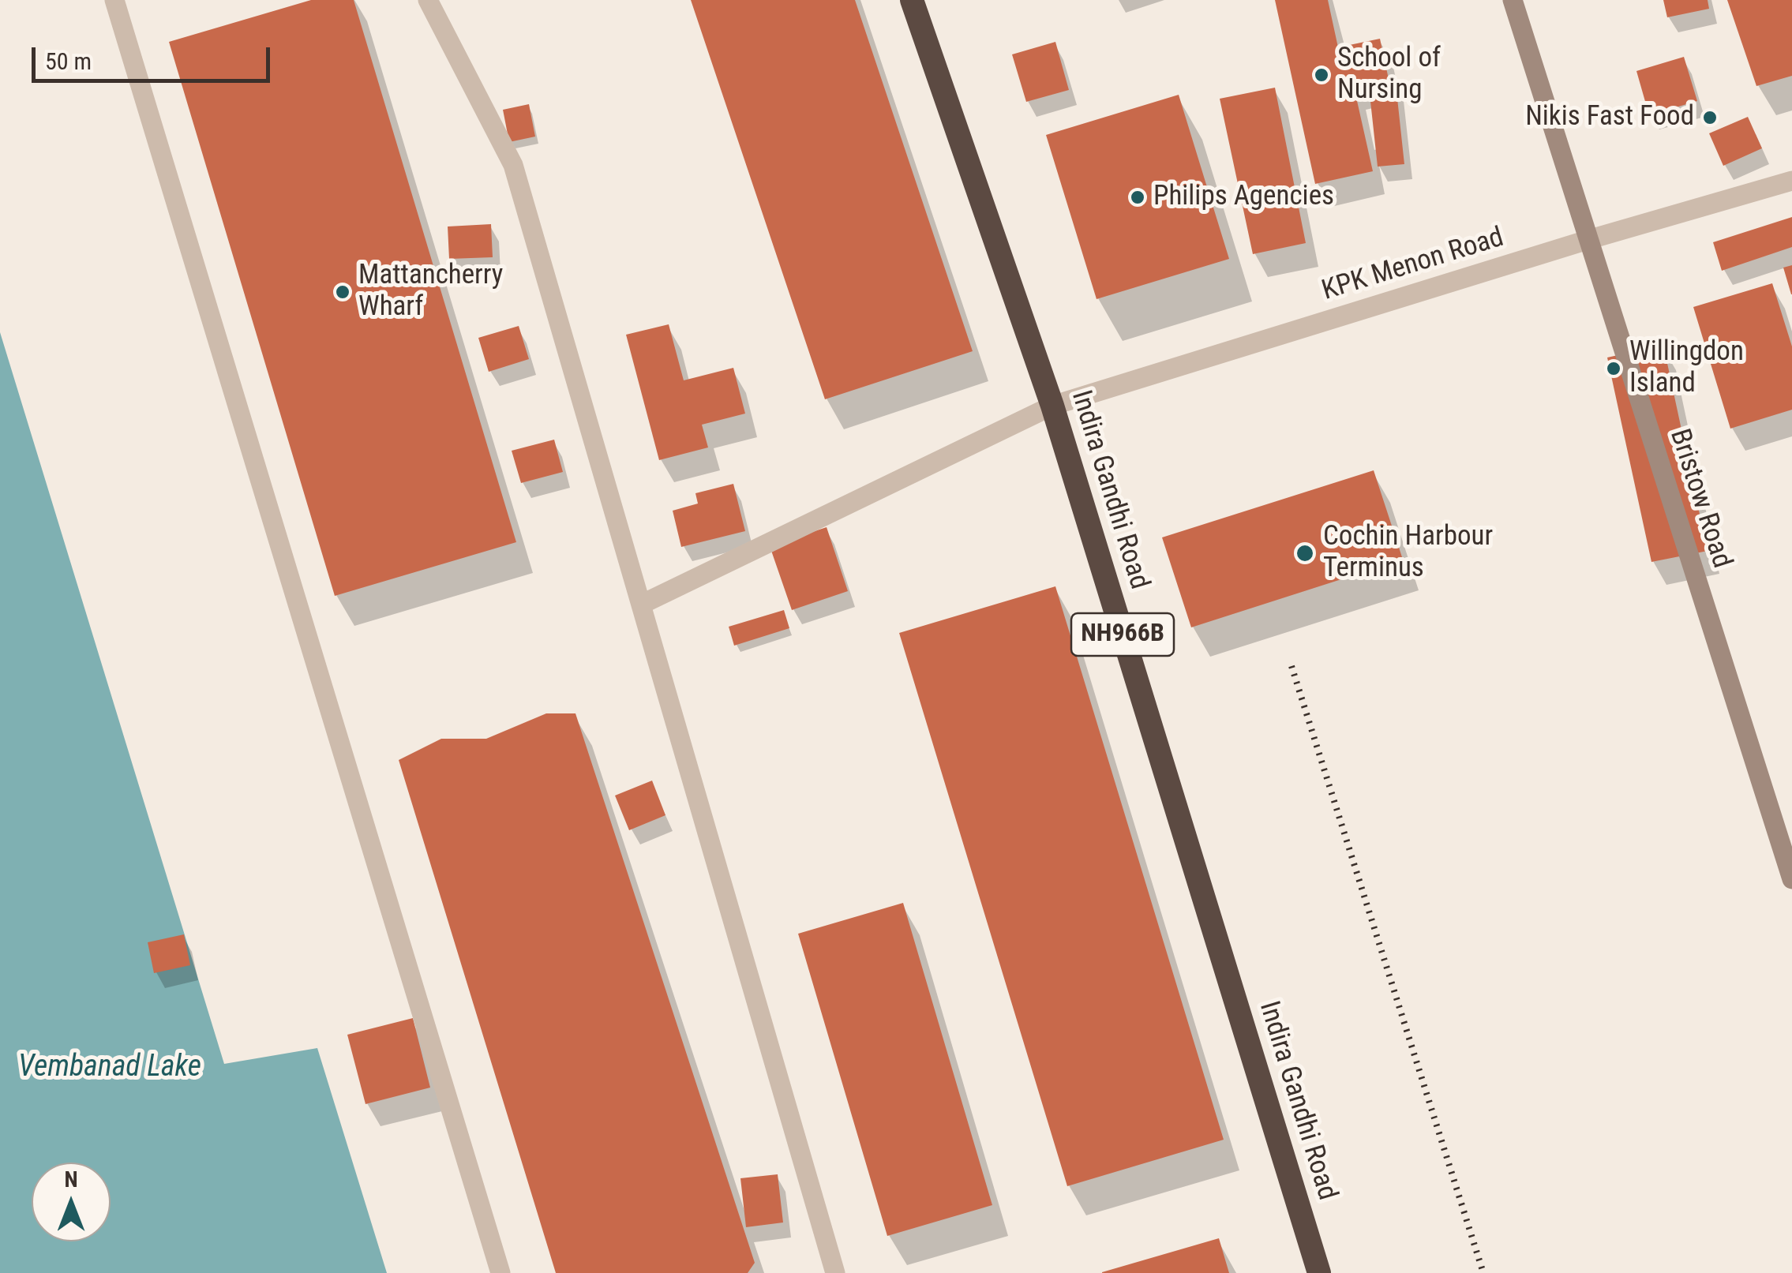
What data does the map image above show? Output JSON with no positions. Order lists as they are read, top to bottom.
{
  "streets": {
    "highway": ["Indira Gandhi Road", "NH966B"],
    "street": ["KPK Menon Road", "Bristow Road"]
  },
  "crossings": [
    ["KPK Menon Road", "Indira Gandhi Road"],
    ["KPK Menon Road", "Bristow Road"]
  ],
  "water": ["Vembanad Lake"],
  "places": [
    "School of Nursing",
    "Nikis Fast Food",
    "Philips Agencies",
    "Mattancherry Wharf",
    "Willingdon Island",
    "Cochin Harbour Terminus"
  ],
  "scale_bar": "50 m",
  "north": "top"
}
